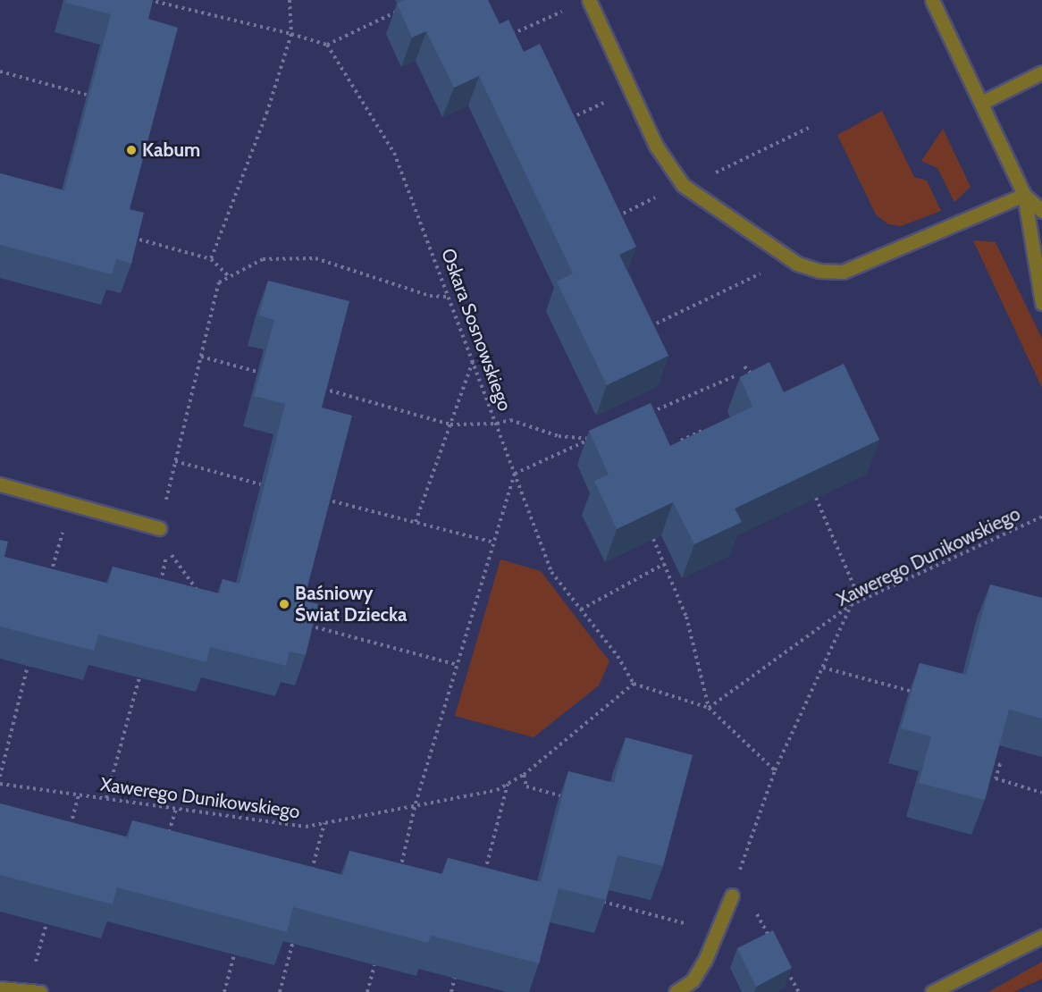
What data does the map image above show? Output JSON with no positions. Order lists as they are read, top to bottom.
{
  "streets": {
    "path": ["Oskara Sosnowskiego", "Xawerego Dunikowskiego"]
  },
  "crossings": [
    ["Oskara Sosnowskiego", "Xawerego Dunikowskiego"]
  ],
  "places": ["Kabum", "Baśniowy Świat Dziecka"]
}
